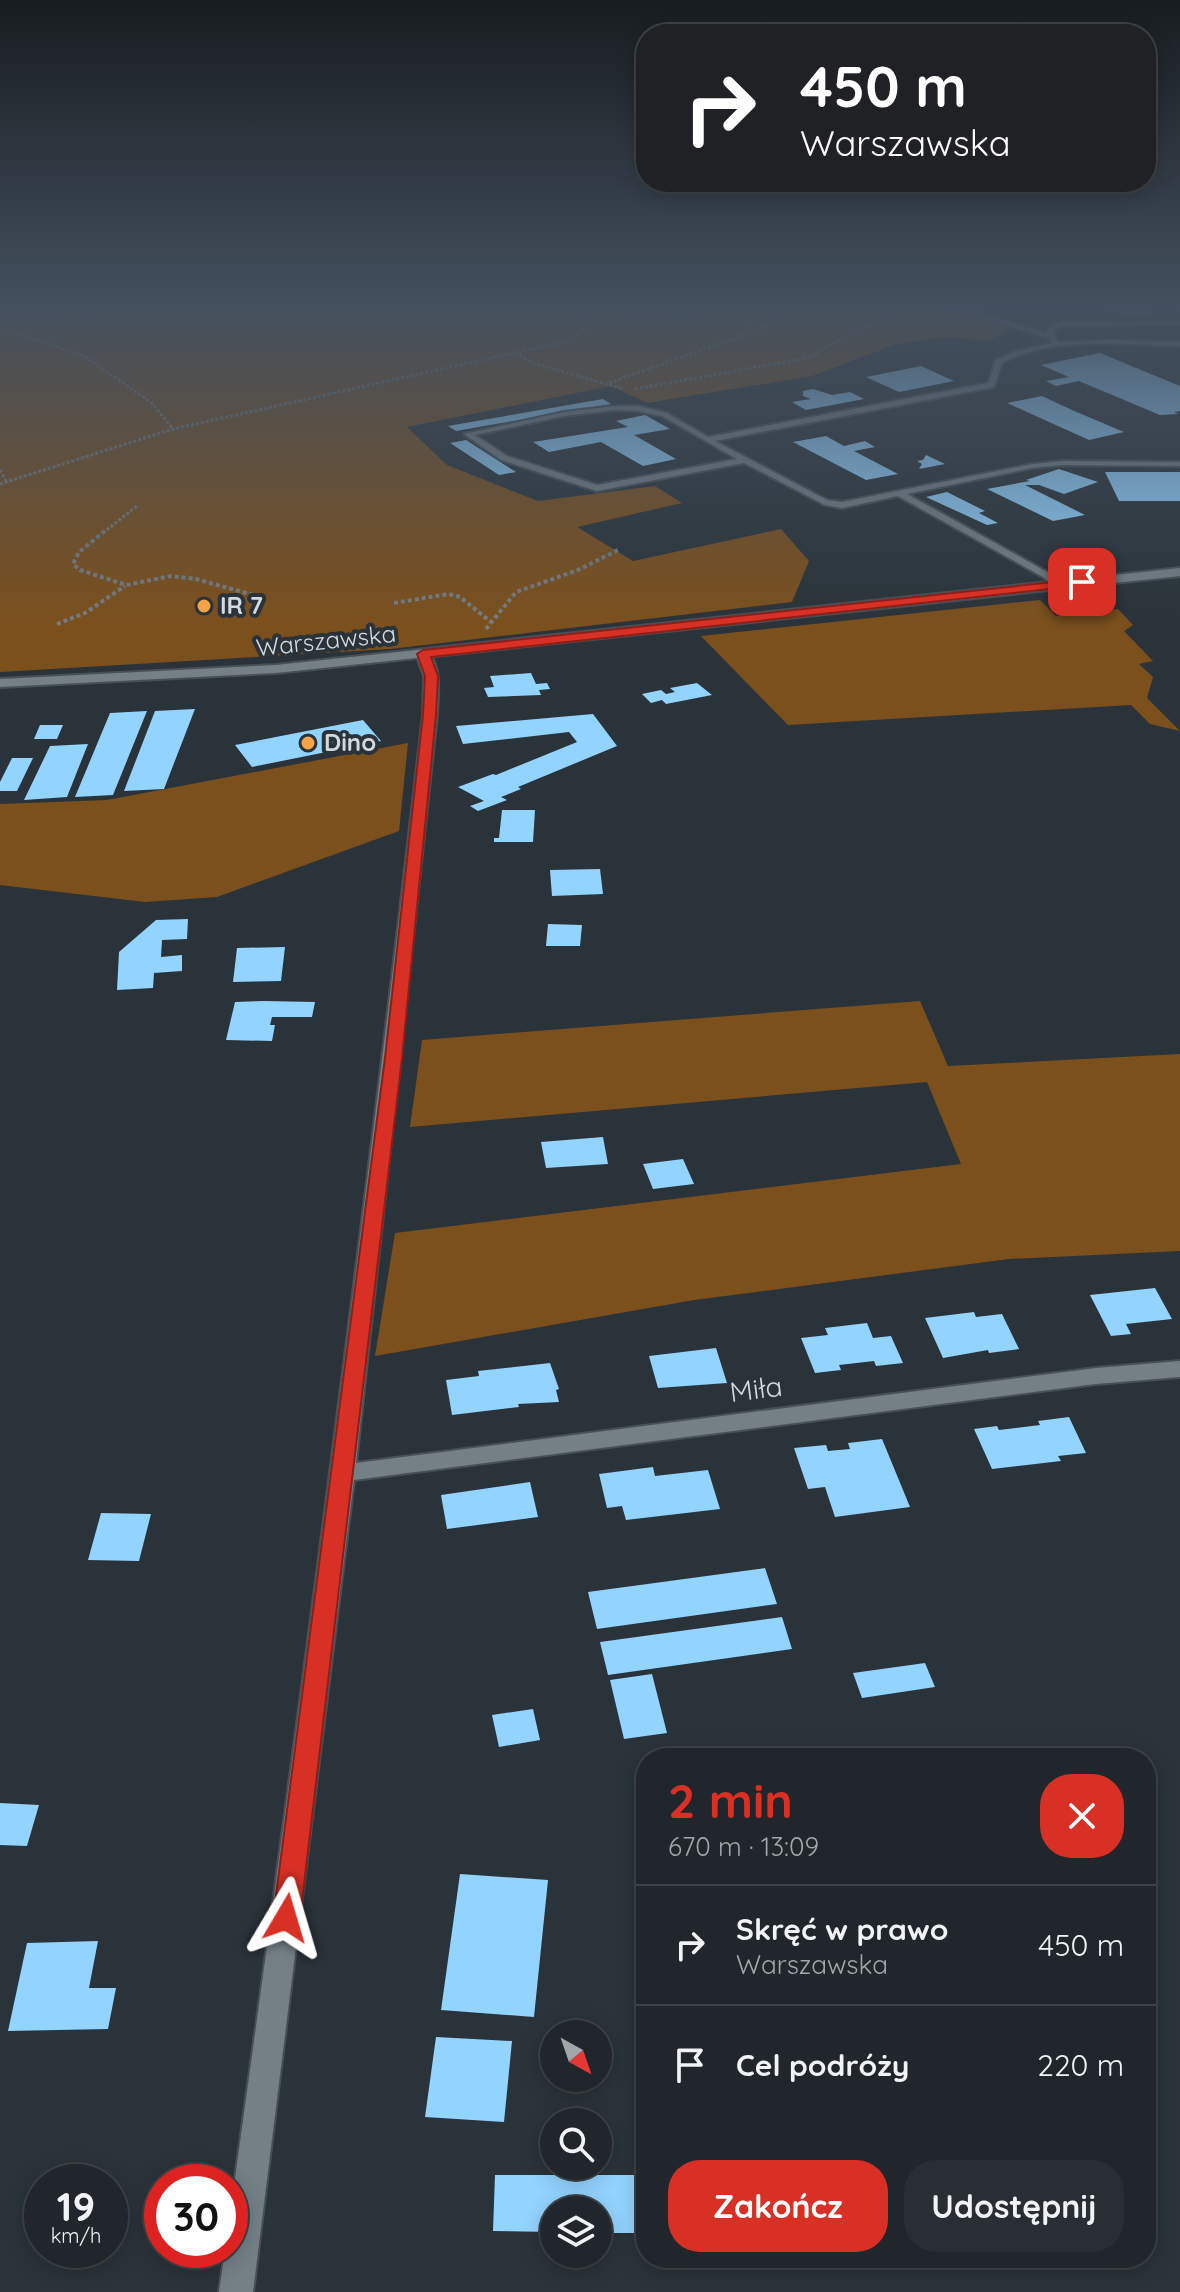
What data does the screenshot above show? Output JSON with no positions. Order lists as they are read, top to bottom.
{
  "streets": {
    "street": ["Warszawska", "Miła"]
  },
  "places": ["IR 7", "Dino"],
  "north": "bottom right",
  "page": {
    "turn": ["450 m", "Warszawska"],
    "heading": ["2 min", "670 m · 13:09"],
    "list": [
      {
        "name": "Skręć w prawo",
        "note": "Warszawska",
        "value": "450 m"
      },
      {
        "name": "Cel podróży",
        "value": "220 m"
      }
    ],
    "buttons": ["Zakończ", "Udostępnij"],
    "speed": "19 km/h",
    "limit": "30"
  }
}
